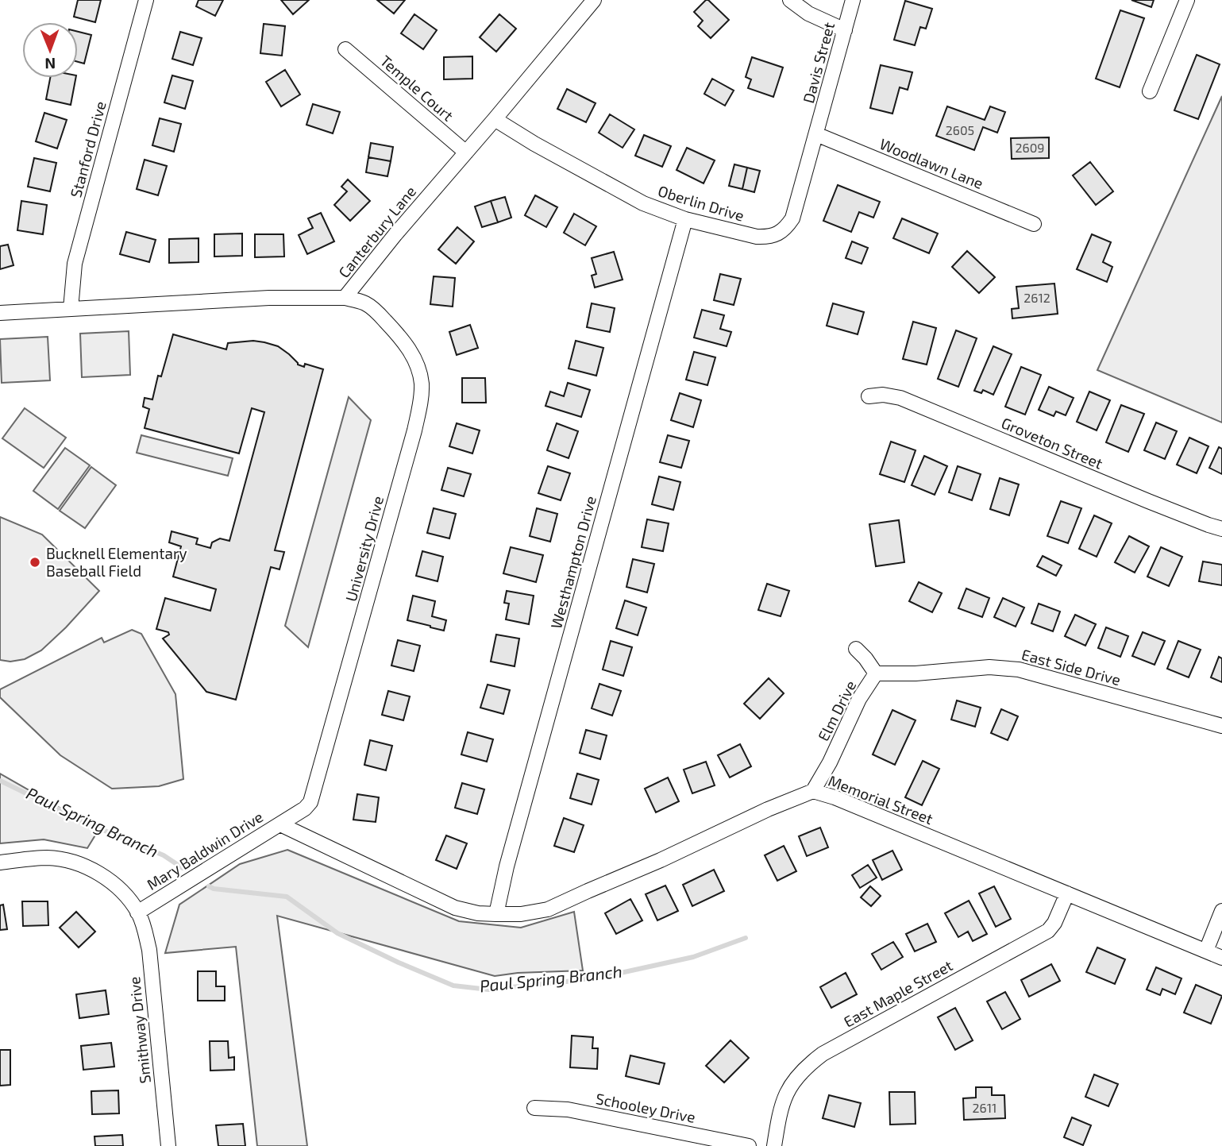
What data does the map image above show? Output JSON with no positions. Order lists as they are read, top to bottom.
{
  "streets": {
    "street": [
      "Davis Street",
      "Temple Court",
      "Stanford Drive",
      "Woodlawn Lane",
      "Oberlin Drive",
      "Canterbury Lane",
      "Groveton Street",
      "University Drive",
      "Westhampton Drive",
      "East Side Drive",
      "Elm Drive",
      "Memorial Street",
      "Mary Baldwin Drive",
      "East Maple Street",
      "Smithway Drive",
      "Schooley Drive"
    ]
  },
  "crossings": [
    ["Davis Street", "Woodlawn Lane"],
    ["Davis Street", "Oberlin Drive"],
    ["Temple Court", "Canterbury Lane"],
    ["Stanford Drive", "Canterbury Lane"],
    ["Woodlawn Lane", "Oberlin Drive"],
    ["Oberlin Drive", "Canterbury Lane"],
    ["Oberlin Drive", "Westhampton Drive"],
    ["Canterbury Lane", "University Drive"],
    ["University Drive", "Mary Baldwin Drive"],
    ["Westhampton Drive", "Memorial Street"],
    ["Westhampton Drive", "Mary Baldwin Drive"],
    ["East Side Drive", "Elm Drive"],
    ["Elm Drive", "Memorial Street"],
    ["Memorial Street", "Mary Baldwin Drive"],
    ["Memorial Street", "East Maple Street"],
    ["Mary Baldwin Drive", "Smithway Drive"]
  ],
  "water": ["Paul Spring Branch"],
  "places": ["Bucknell Elementary Baseball Field"],
  "house_numbers": [
    "2605",
    "2609",
    "2612",
    "2611"
  ],
  "north": "bottom"
}
